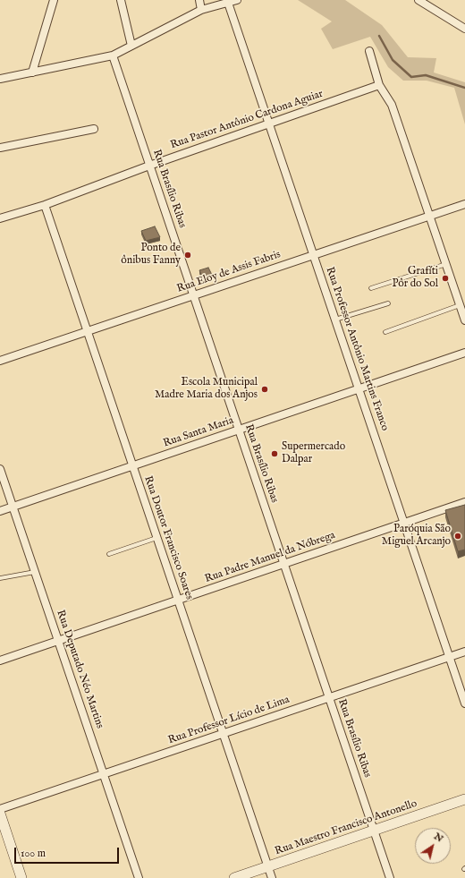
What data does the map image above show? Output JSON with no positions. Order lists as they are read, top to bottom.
{
  "streets": {
    "street": [
      "Rua Pastor Antônio Cardona Aguiar",
      "Rua Brasílio Ribas",
      "Rua Eloy de Assis Fabris",
      "Rua Professor Antônio Martins Franco",
      "Rua Santa Maria",
      "Rua Doutor Francisco Soares",
      "Rua Padre Manuel da Nóbrega",
      "Rua Deputado Néo Martins",
      "Rua Professor Lício de Lima",
      "Rua Maestro Francisco Antonello"
    ]
  },
  "crossings": [
    ["Rua Pastor Antônio Cardona Aguiar", "Rua Brasílio Ribas"],
    ["Rua Pastor Antônio Cardona Aguiar", "Rua Professor Antônio Martins Franco"],
    ["Rua Pastor Antônio Cardona Aguiar", "Rua Doutor Francisco Soares"],
    ["Rua Brasílio Ribas", "Rua Eloy de Assis Fabris"],
    ["Rua Brasílio Ribas", "Rua Santa Maria"],
    ["Rua Brasílio Ribas", "Rua Padre Manuel da Nóbrega"],
    ["Rua Brasílio Ribas", "Rua Professor Lício de Lima"],
    ["Rua Brasílio Ribas", "Rua Maestro Francisco Antonello"],
    ["Rua Eloy de Assis Fabris", "Rua Professor Antônio Martins Franco"],
    ["Rua Eloy de Assis Fabris", "Rua Doutor Francisco Soares"],
    ["Rua Professor Antônio Martins Franco", "Rua Santa Maria"],
    ["Rua Professor Antônio Martins Franco", "Rua Padre Manuel da Nóbrega"],
    ["Rua Professor Antônio Martins Franco", "Rua Professor Lício de Lima"],
    ["Rua Santa Maria", "Rua Doutor Francisco Soares"],
    ["Rua Santa Maria", "Rua Deputado Néo Martins"],
    ["Rua Doutor Francisco Soares", "Rua Padre Manuel da Nóbrega"],
    ["Rua Doutor Francisco Soares", "Rua Professor Lício de Lima"],
    ["Rua Doutor Francisco Soares", "Rua Maestro Francisco Antonello"],
    ["Rua Padre Manuel da Nóbrega", "Rua Deputado Néo Martins"],
    ["Rua Deputado Néo Martins", "Rua Professor Lício de Lima"]
  ],
  "places": [
    "Ponto de ônibus Fanny",
    "Grafíti Pôr do Sol",
    "Escola Municipal Madre Maria dos Anjos",
    "Supermercado Dalpar",
    "Paróquia São Miguel Arcanjo"
  ],
  "scale_bar": "100 m",
  "north": "top right"
}
